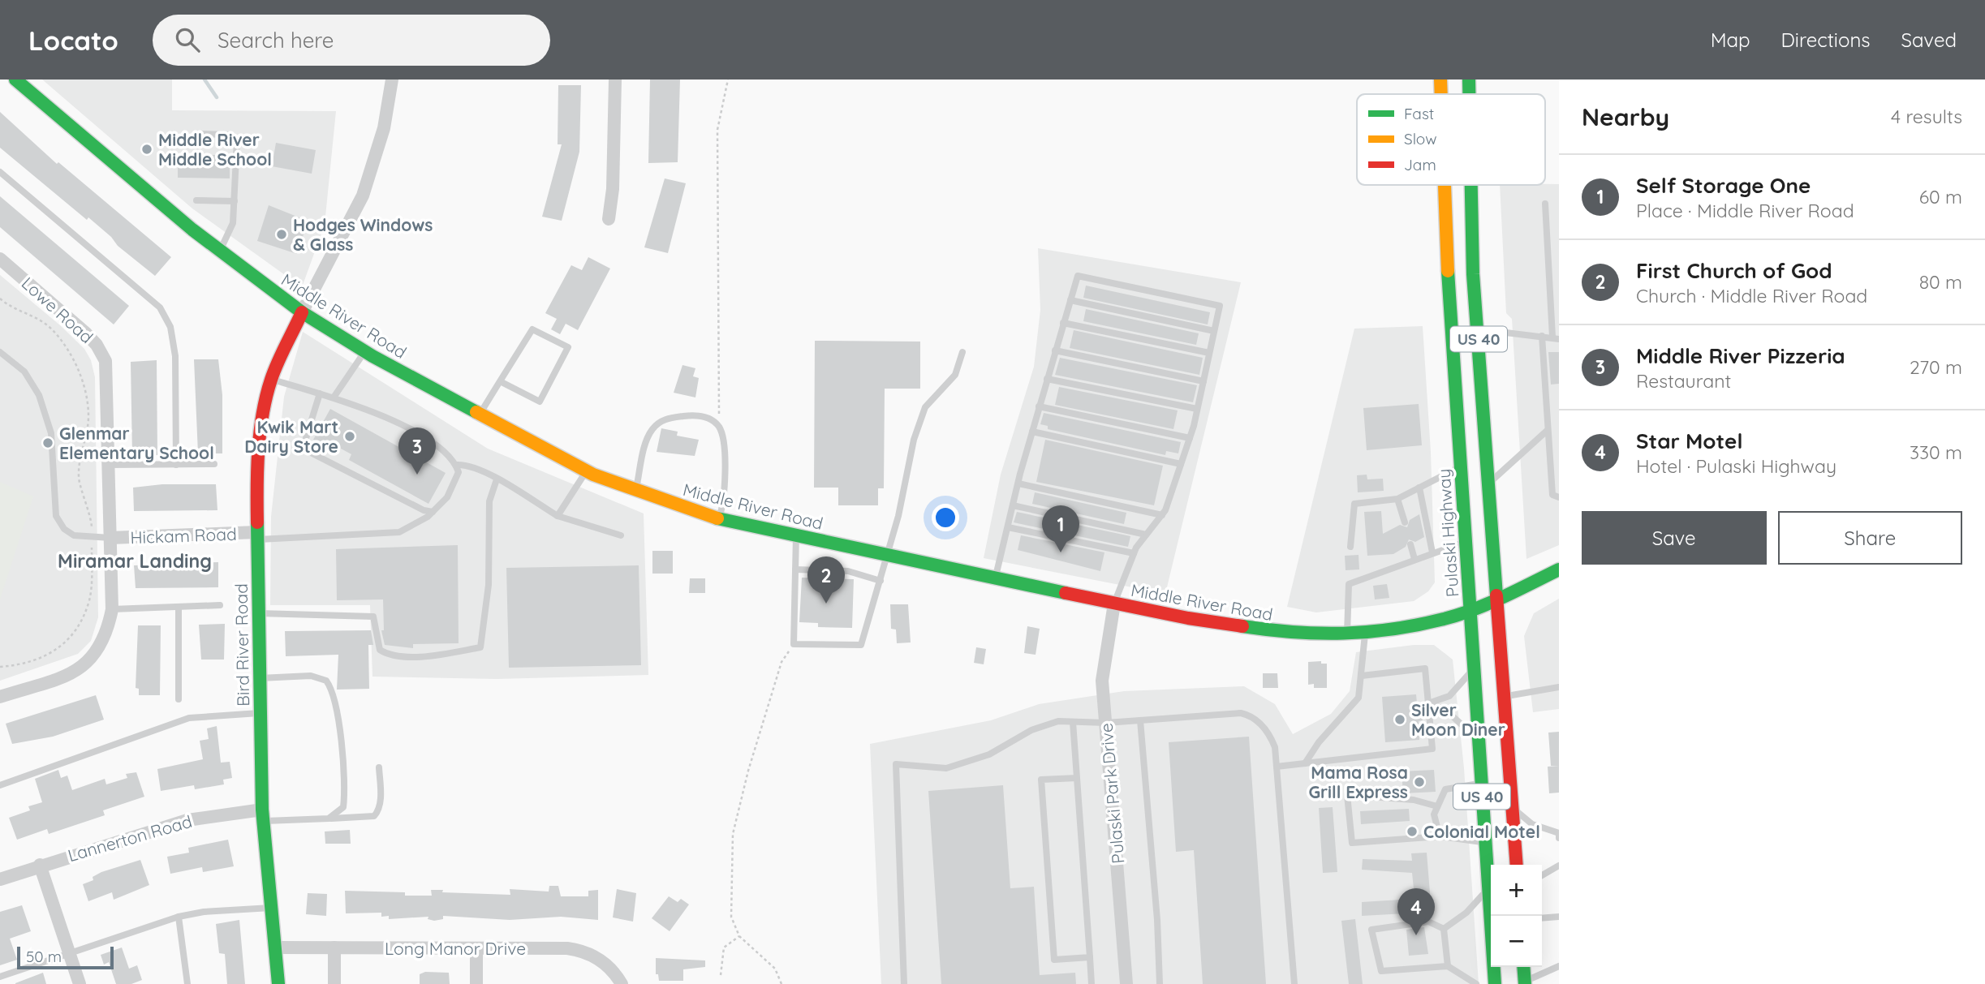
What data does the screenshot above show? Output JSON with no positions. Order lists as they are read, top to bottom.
{
  "streets": {
    "main road": [
      "Middle River Road",
      "US 40",
      "Pulaski Highway",
      "Bird River Road"
    ],
    "street": [
      "Lowe Road",
      "Hickam Road",
      "Pulaski Park Drive",
      "Lannerton Road",
      "Long Manor Drive"
    ]
  },
  "crossings": [
    ["Lowe Road", "Hickam Road"],
    ["Middle River Road", "US 40"],
    ["Middle River Road", "Pulaski Highway"],
    ["Middle River Road", "Bird River Road"],
    ["Middle River Road", "Pulaski Park Drive"],
    ["Hickam Road", "Bird River Road"],
    ["Bird River Road", "Lannerton Road"],
    ["Bird River Road", "Long Manor Drive"]
  ],
  "districts": ["Miramar Landing"],
  "places": [
    "Middle River Middle School",
    "Hodges Windows & Glass",
    "Kwik Mart Dairy Store",
    "Glenmar Elementary School",
    "Silver Moon Diner",
    "Mama Rosa Grill Express",
    "Colonial Motel"
  ],
  "legend": ["Fast", "Slow", "Jam"],
  "scale_bar": "50 m",
  "page": {
    "header": "Locato",
    "search": "Search here",
    "nav": ["Map", "Directions", "Saved"],
    "heading": ["Nearby", "4 results"],
    "list": [
      {
        "mark": "1",
        "name": "Self Storage One",
        "note": "Place · Middle River Road",
        "value": "60 m"
      },
      {
        "mark": "2",
        "name": "First Church of God",
        "note": "Church · Middle River Road",
        "value": "80 m"
      },
      {
        "mark": "3",
        "name": "Middle River Pizzeria",
        "note": "Restaurant",
        "value": "270 m"
      },
      {
        "mark": "4",
        "name": "Star Motel",
        "note": "Hotel · Pulaski Highway",
        "value": "330 m"
      }
    ],
    "pins": [
      "3",
      "1",
      "2",
      "4"
    ],
    "buttons": ["Save", "Share"],
    "map_buttons": ["+", "−"],
    "scale": "50 m"
  }
}
